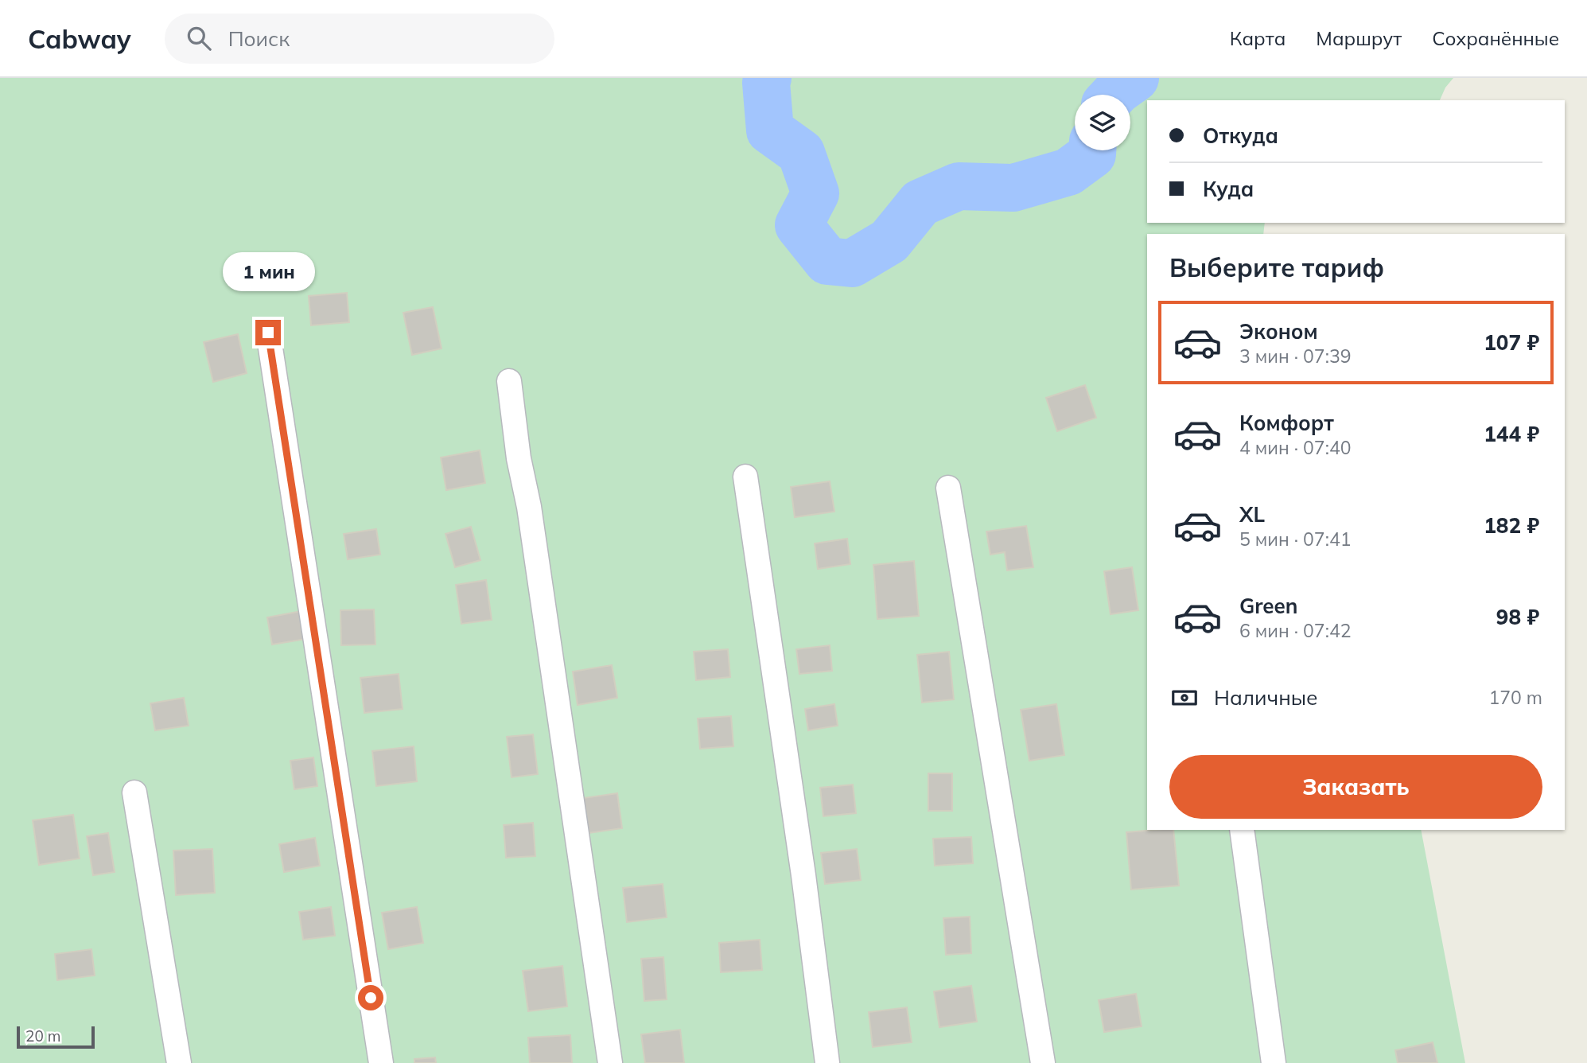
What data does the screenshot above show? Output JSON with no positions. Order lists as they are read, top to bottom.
{
  "scale_bar": "20 m",
  "page": {
    "header": "Cabway",
    "search": "Поиск",
    "nav": ["Карта", "Маршрут", "Сохранённые"],
    "banner": ["Откуда", "Куда"],
    "heading": "Выберите тариф",
    "bubble": "1 мин",
    "list": [
      {
        "name": "Эконом",
        "note": "3 мин · 07:39",
        "value": "107 ₽"
      },
      {
        "name": "Комфорт",
        "note": "4 мин · 07:40",
        "value": "144 ₽"
      },
      {
        "name": "XL",
        "note": "5 мин · 07:41",
        "value": "182 ₽"
      },
      {
        "name": "Green",
        "note": "6 мин · 07:42",
        "value": "98 ₽"
      }
    ],
    "pay": ["Наличные", "170 m"],
    "buttons": "Заказать",
    "scale": "20 m"
  }
}
